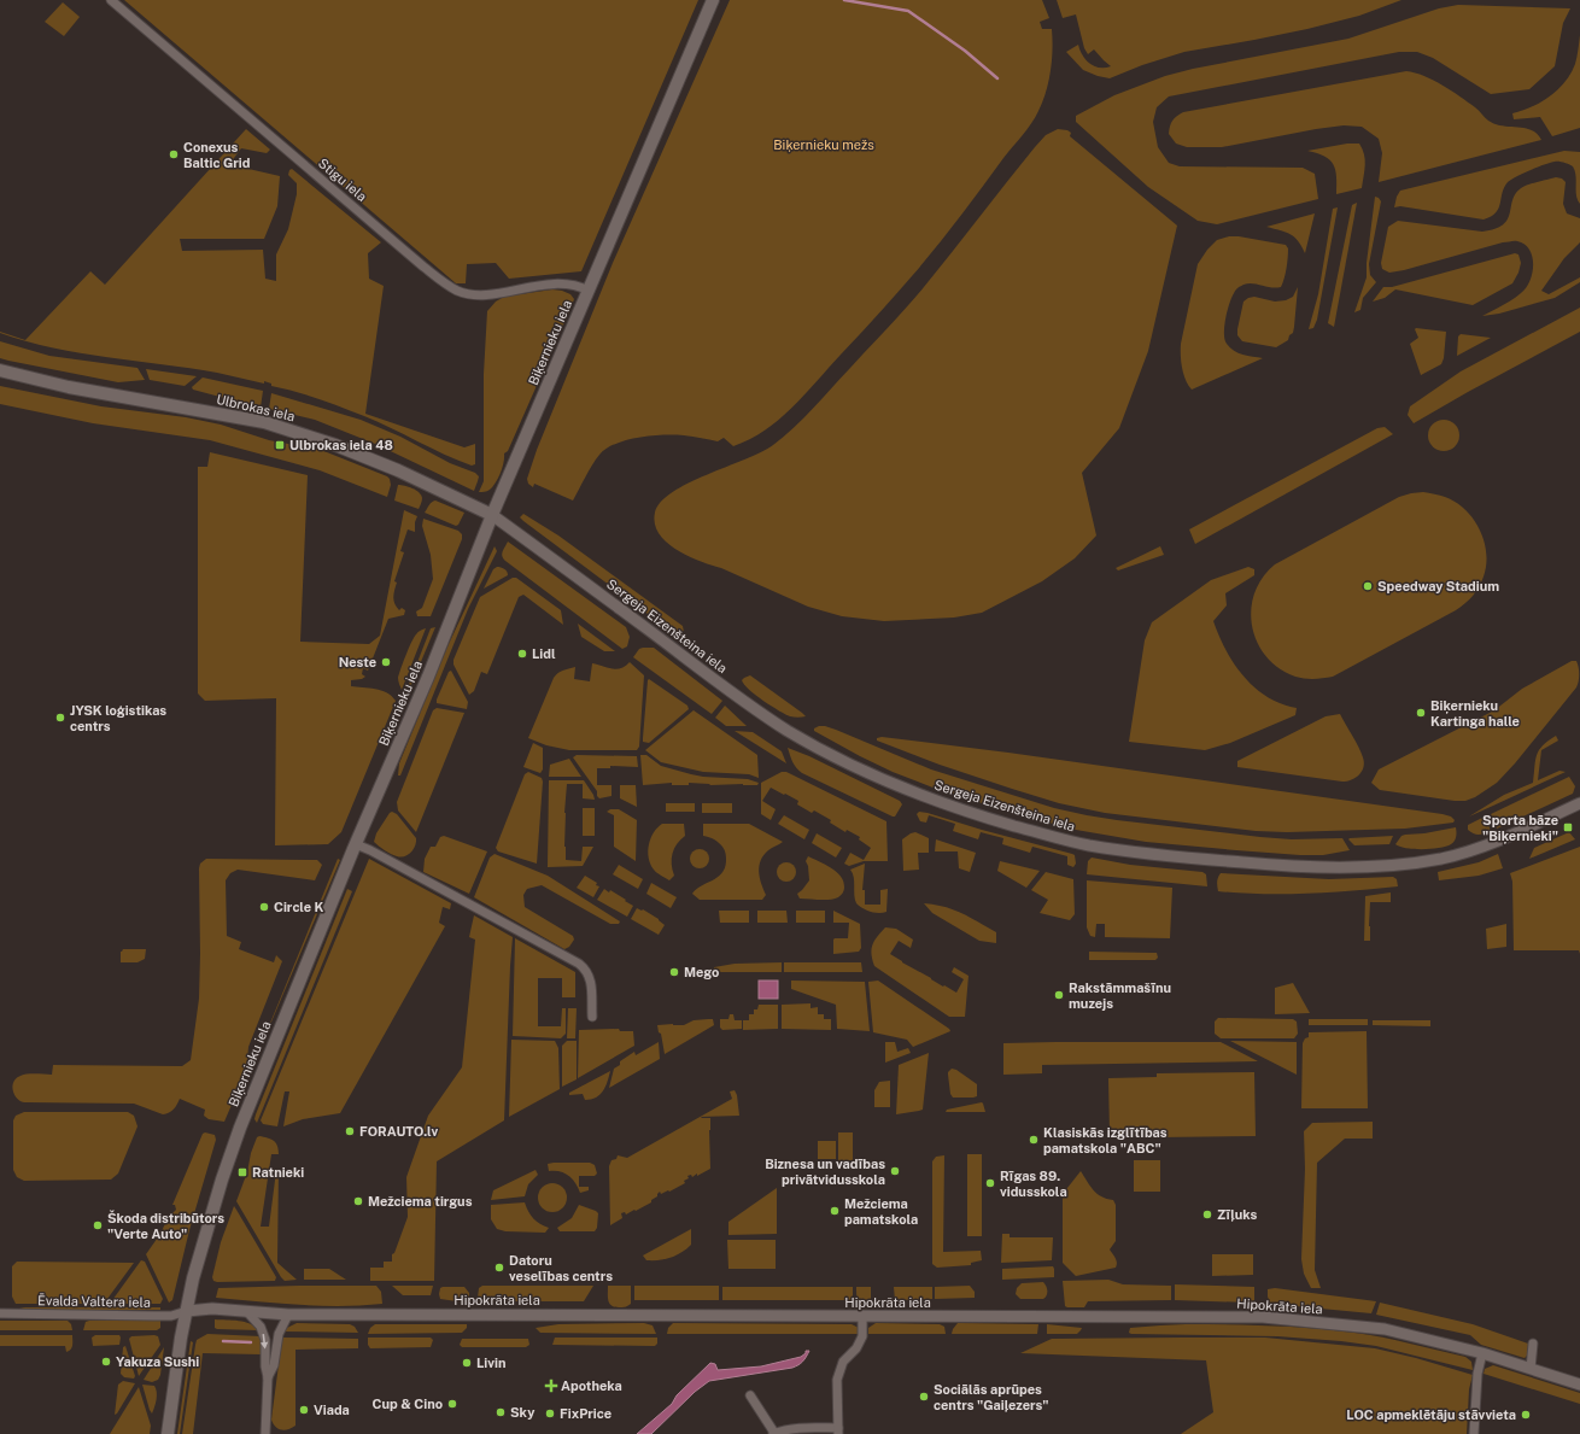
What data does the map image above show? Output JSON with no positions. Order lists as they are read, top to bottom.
{
  "streets": {
    "main road": ["Biķernieku iela", "Ulbrokas iela"],
    "street": [
      "Stigu iela",
      "Sergeja Eizenšteina iela",
      "Hipokrāta iela",
      "Ēvalda Valtera iela"
    ]
  },
  "crossings": [
    ["Stigu iela", "Biķernieku iela"],
    ["Biķernieku iela", "Ulbrokas iela"],
    ["Biķernieku iela", "Sergeja Eizenšteina iela"],
    ["Biķernieku iela", "Hipokrāta iela"],
    ["Biķernieku iela", "Ēvalda Valtera iela"],
    ["Ulbrokas iela", "Sergeja Eizenšteina iela"],
    ["Hipokrāta iela", "Ēvalda Valtera iela"]
  ],
  "parks": ["Biķernieku mežs"],
  "places": {
    "other": [
      "Conexus Baltic Grid",
      "Speedway Stadium",
      "Lidl",
      "Neste",
      "Biķernieku Kartinga halle",
      "JYSK loģistikas centrs",
      "Circle K",
      "Mego",
      "Rakstāmmašīnu muzejs",
      "FORAUTO.lv",
      "Klasiskās izglītības pamatskola \"ABC\"",
      "Biznesa un vadības privātvidusskola",
      "Rīgas 89. vidusskola",
      "Mežciema tirgus",
      "Mežciema pamatskola",
      "Zīļuks",
      "Škoda distribūtors \"Verte Auto\"",
      "Datoru veselības centrs",
      "Yakuza Sushi",
      "Livin",
      "Sociālās aprūpes centrs \"Gaiļezers\"",
      "Cup & Cino",
      "Viada",
      "Sky",
      "FixPrice",
      "LOC apmeklētāju stāvvieta"
    ],
    "transit": ["Ulbrokas iela 48", "Sporta bāze \"Biķernieki\"", "Ratnieki"],
    "health": ["Apotheka"]
  }
}
